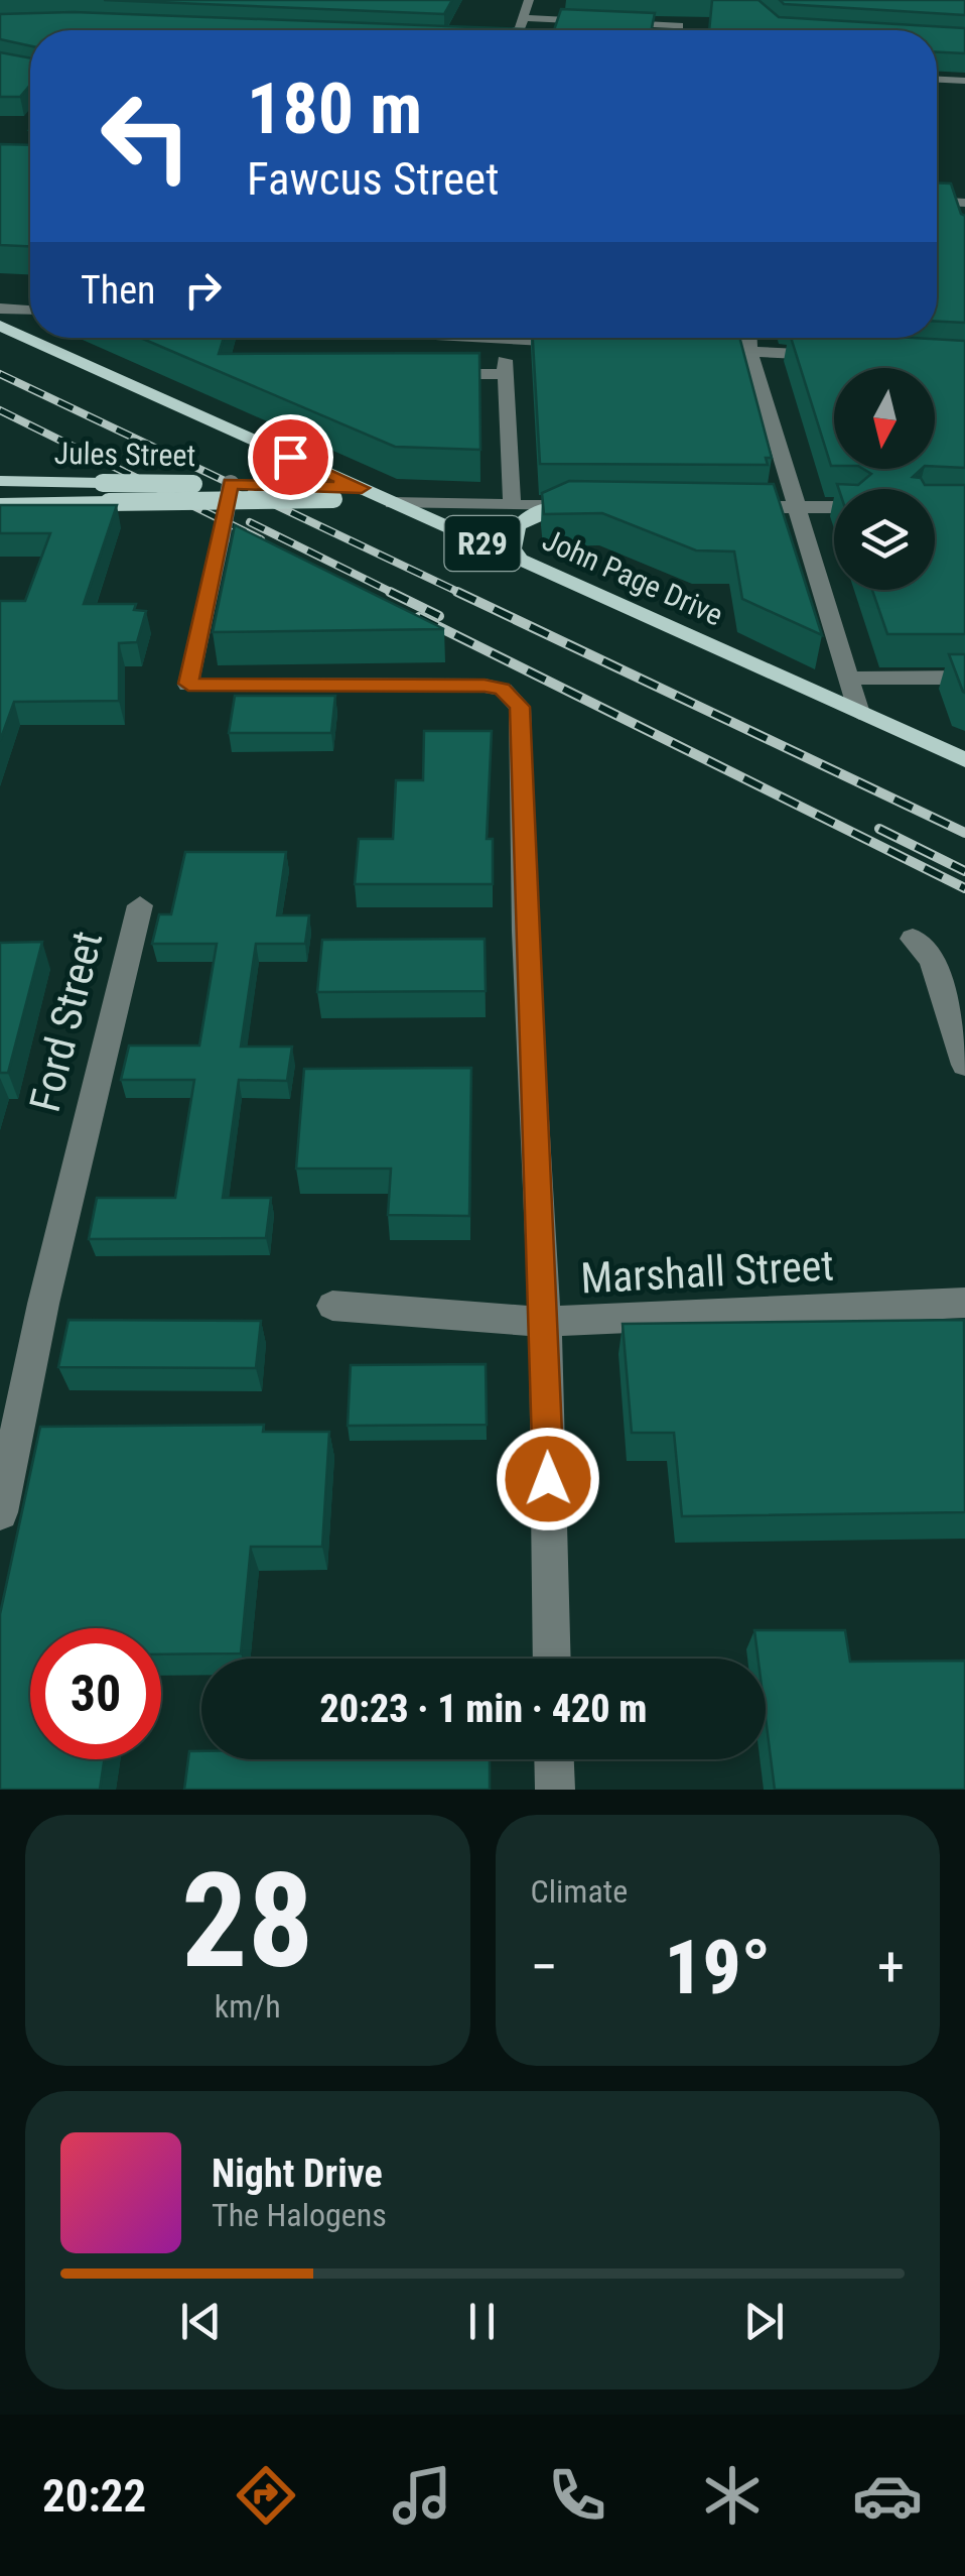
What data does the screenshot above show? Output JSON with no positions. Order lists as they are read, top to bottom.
{
  "streets": {
    "main road": ["Jules Street", "R29", "John Page Drive"],
    "street": ["Ford Street", "Marshall Street"]
  },
  "crossings": [
    ["Jules Street", "John Page Drive"]
  ],
  "north": "bottom",
  "page": {
    "turn": ["180 m", "Fawcus Street"],
    "then": "Then",
    "limit": "30",
    "trip": "20:23 · 1 min · 420 m",
    "tile": [
      ["28", "km/h"],
      "Climate"
    ],
    "heat": ["−", "19°", "+"],
    "song": ["Night Drive", "The Halogens"],
    "tabs": "20:22"
  }
}
